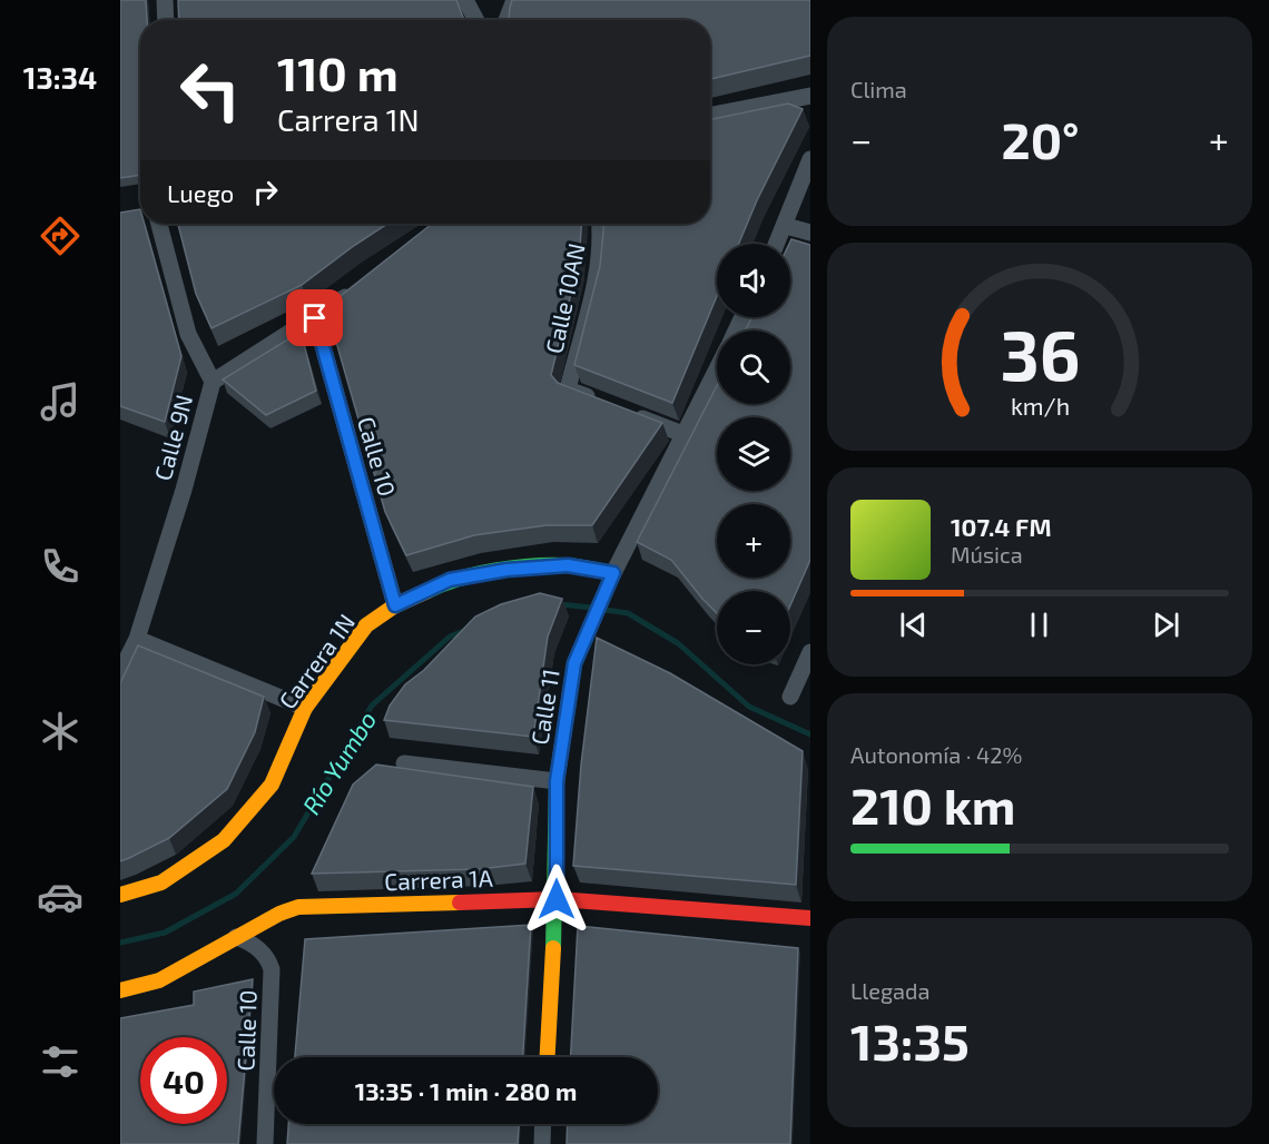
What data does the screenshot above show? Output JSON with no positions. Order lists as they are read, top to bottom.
{
  "streets": {
    "street": [
      "Calle 10AN",
      "Calle 9N",
      "Calle 10",
      "Carrera 1N",
      "Calle 11",
      "Carrera 1A"
    ]
  },
  "crossings": [
    ["Calle 10", "Carrera 1N"],
    ["Calle 10", "Carrera 1A"],
    ["Carrera 1N", "Calle 11"],
    ["Calle 11", "Carrera 1A"]
  ],
  "water": ["Río Yumbo"],
  "page": {
    "tabs": "13:34",
    "tile": [
      "Clima",
      ["Autonomía · 42%", "210 km"],
      ["Llegada", "13:35"]
    ],
    "turn": ["110 m", "Carrera 1N"],
    "heat": ["−", "20°", "+"],
    "then": "Luego",
    "map_buttons": ["+", "−"],
    "song": ["107.4 FM", "Música"],
    "limit": "40",
    "trip": "13:35 · 1 min · 280 m",
    "gauge": ["36", "km/h"]
  }
}
